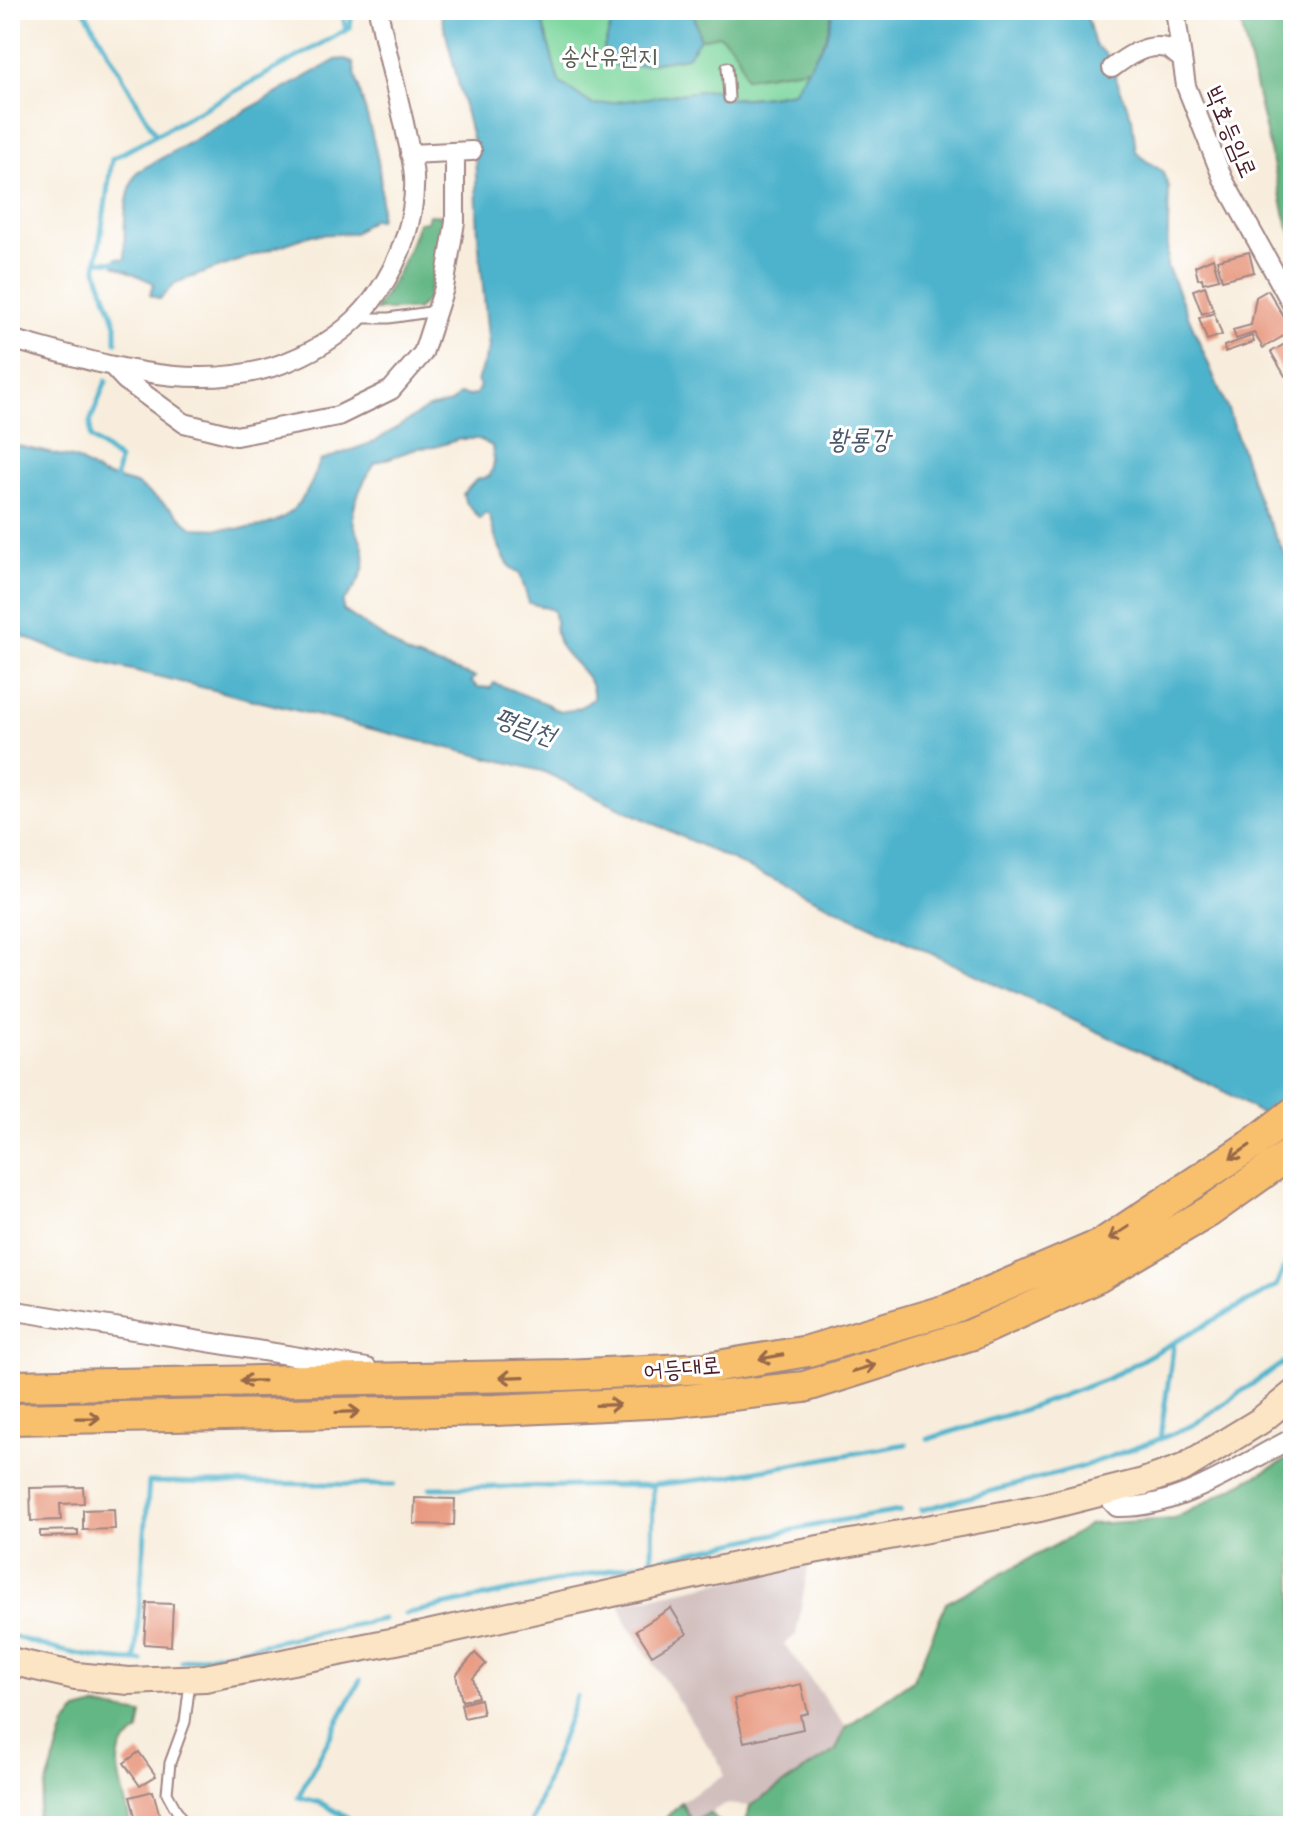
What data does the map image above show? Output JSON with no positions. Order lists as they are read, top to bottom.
{
  "streets": {
    "main road": ["어등대로"],
    "street": ["박호등임로"]
  },
  "water": ["황룡강", "평림천"],
  "parks": ["송산유원지"]
}
